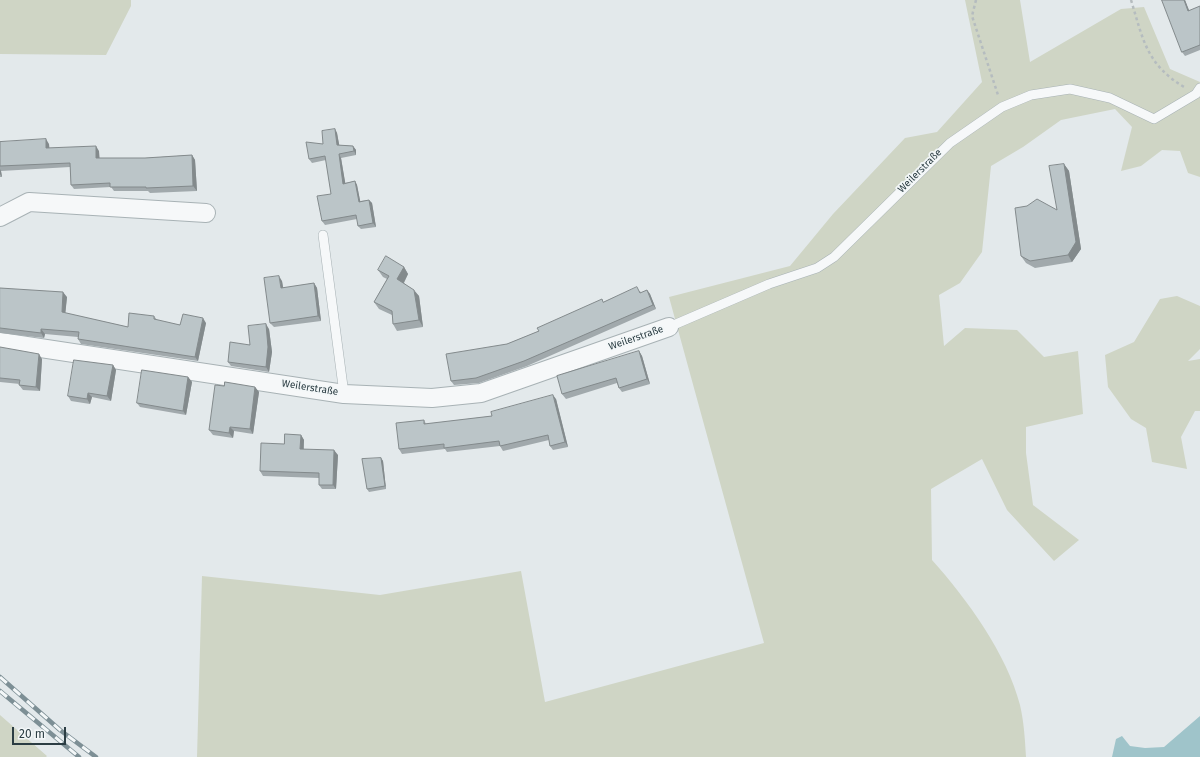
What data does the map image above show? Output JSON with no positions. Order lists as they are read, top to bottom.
{
  "streets": {
    "street": ["Weilerstraße"]
  },
  "scale_bar": "20 m"
}
